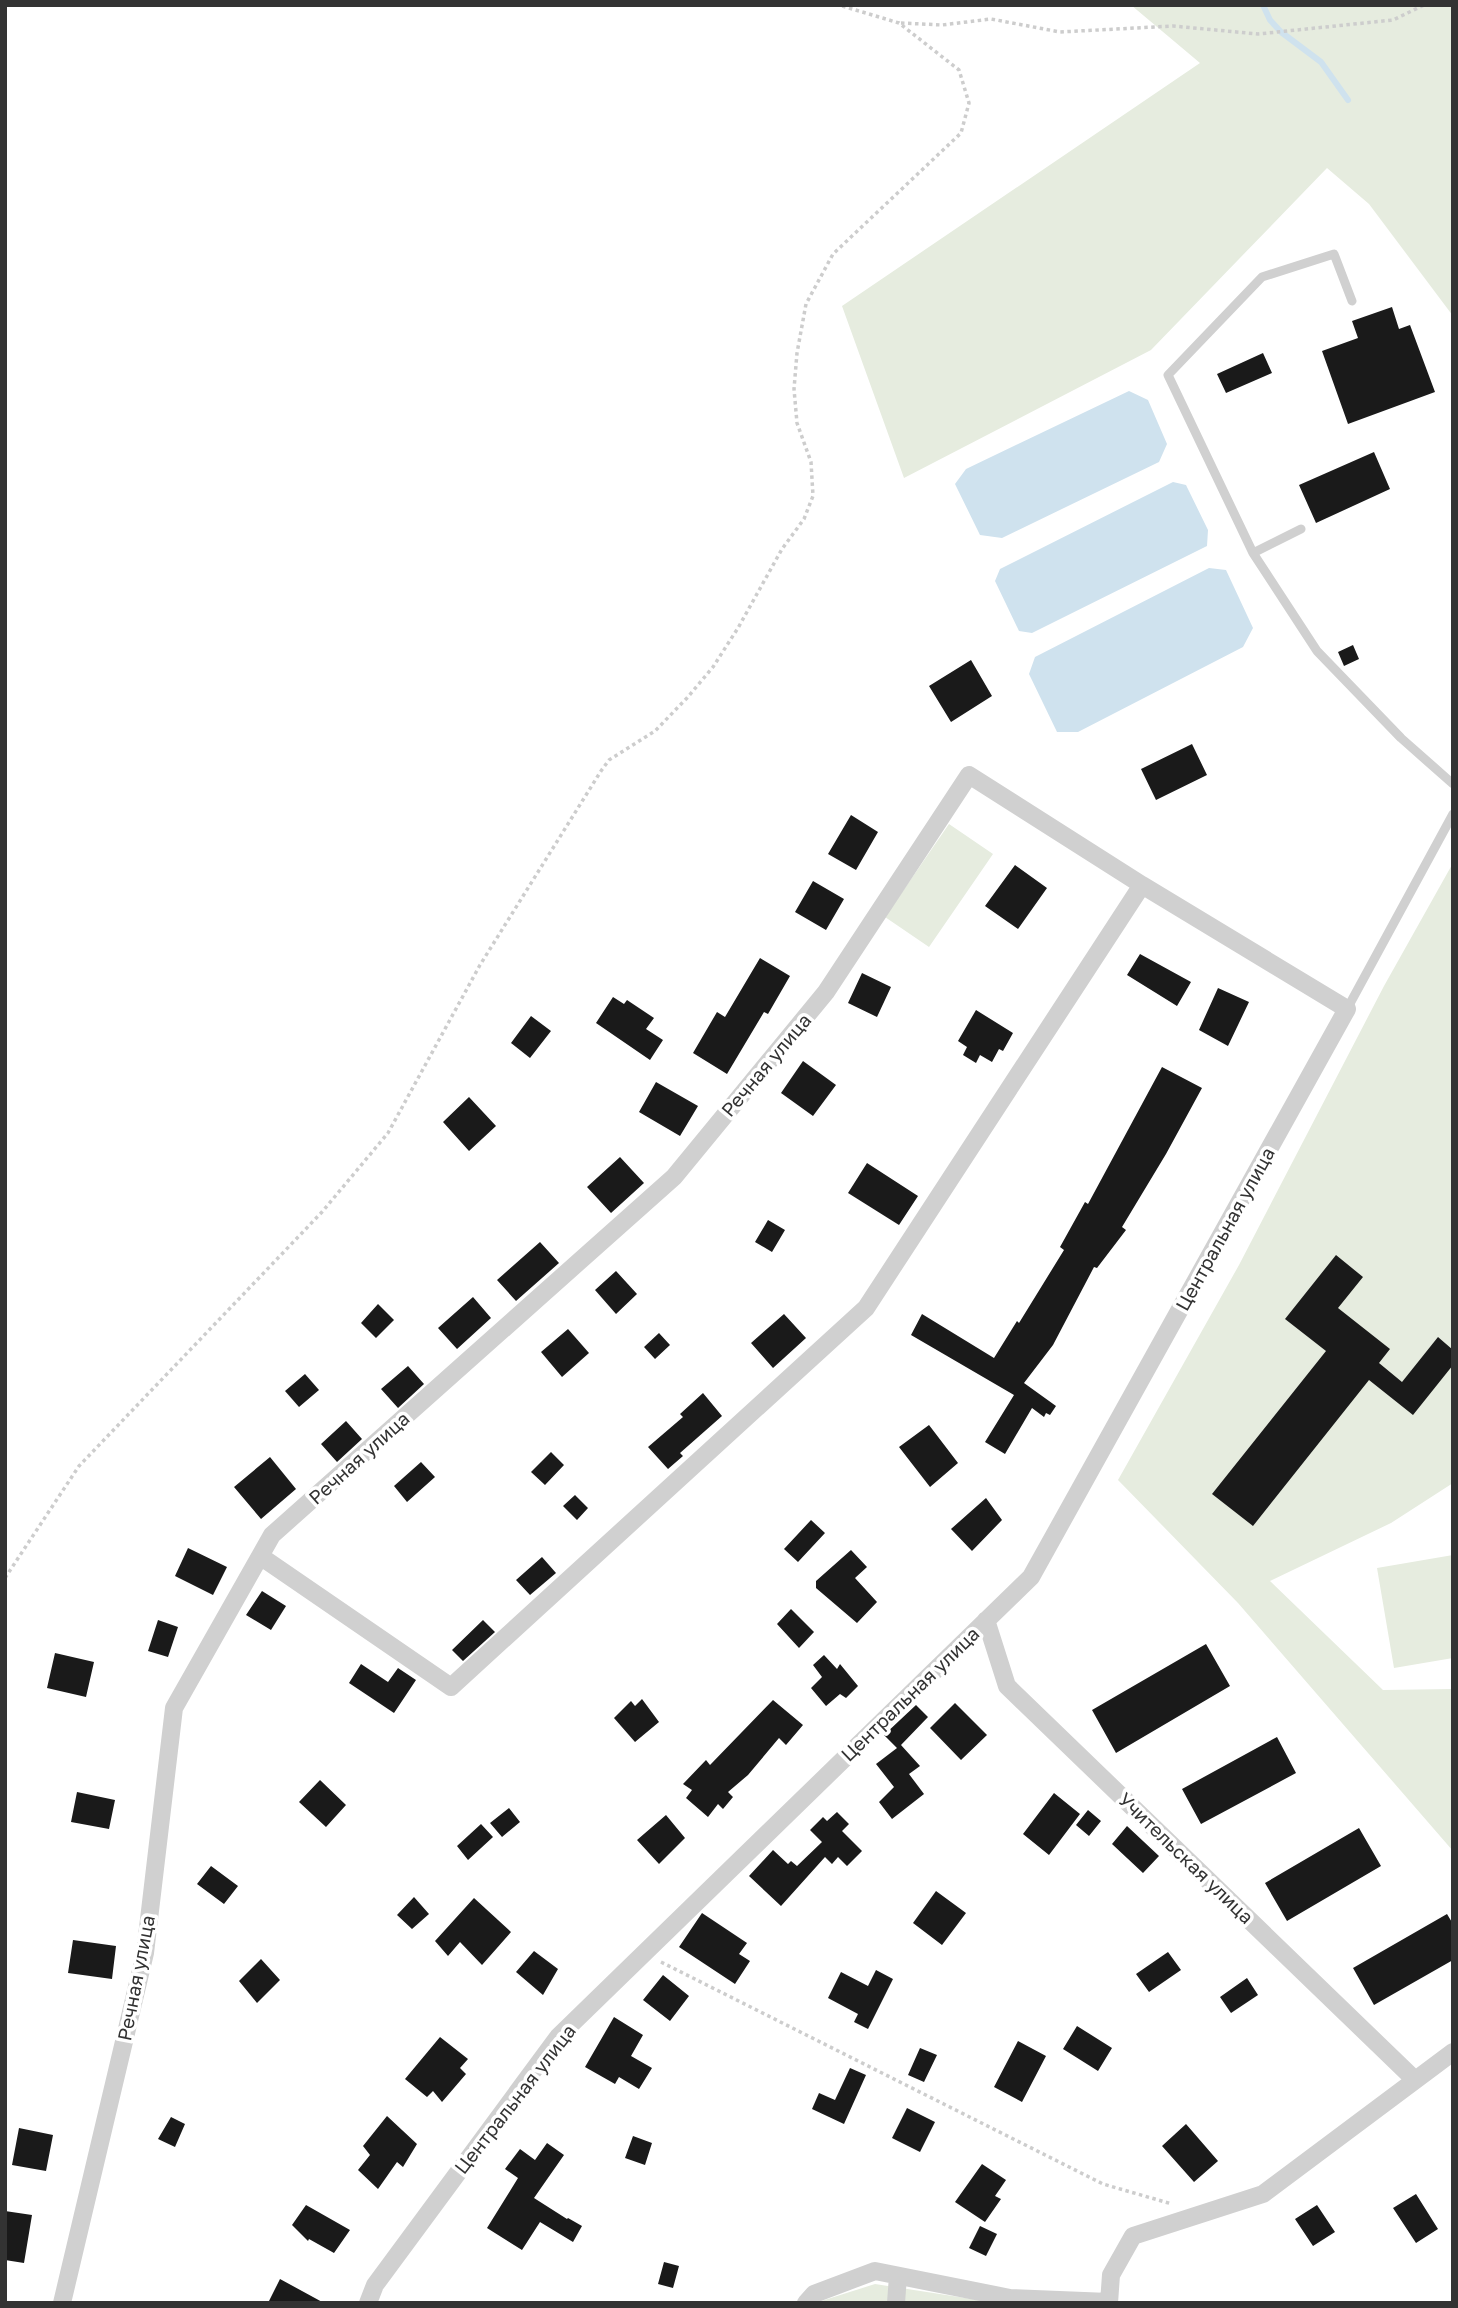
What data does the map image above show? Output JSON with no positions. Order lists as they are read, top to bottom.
{
  "streets": {
    "street": ["Речная улица", "Центральная улица", "Учительская улица"]
  },
  "crossings": [
    ["Центральная улица", "Учительская улица"]
  ]
}
